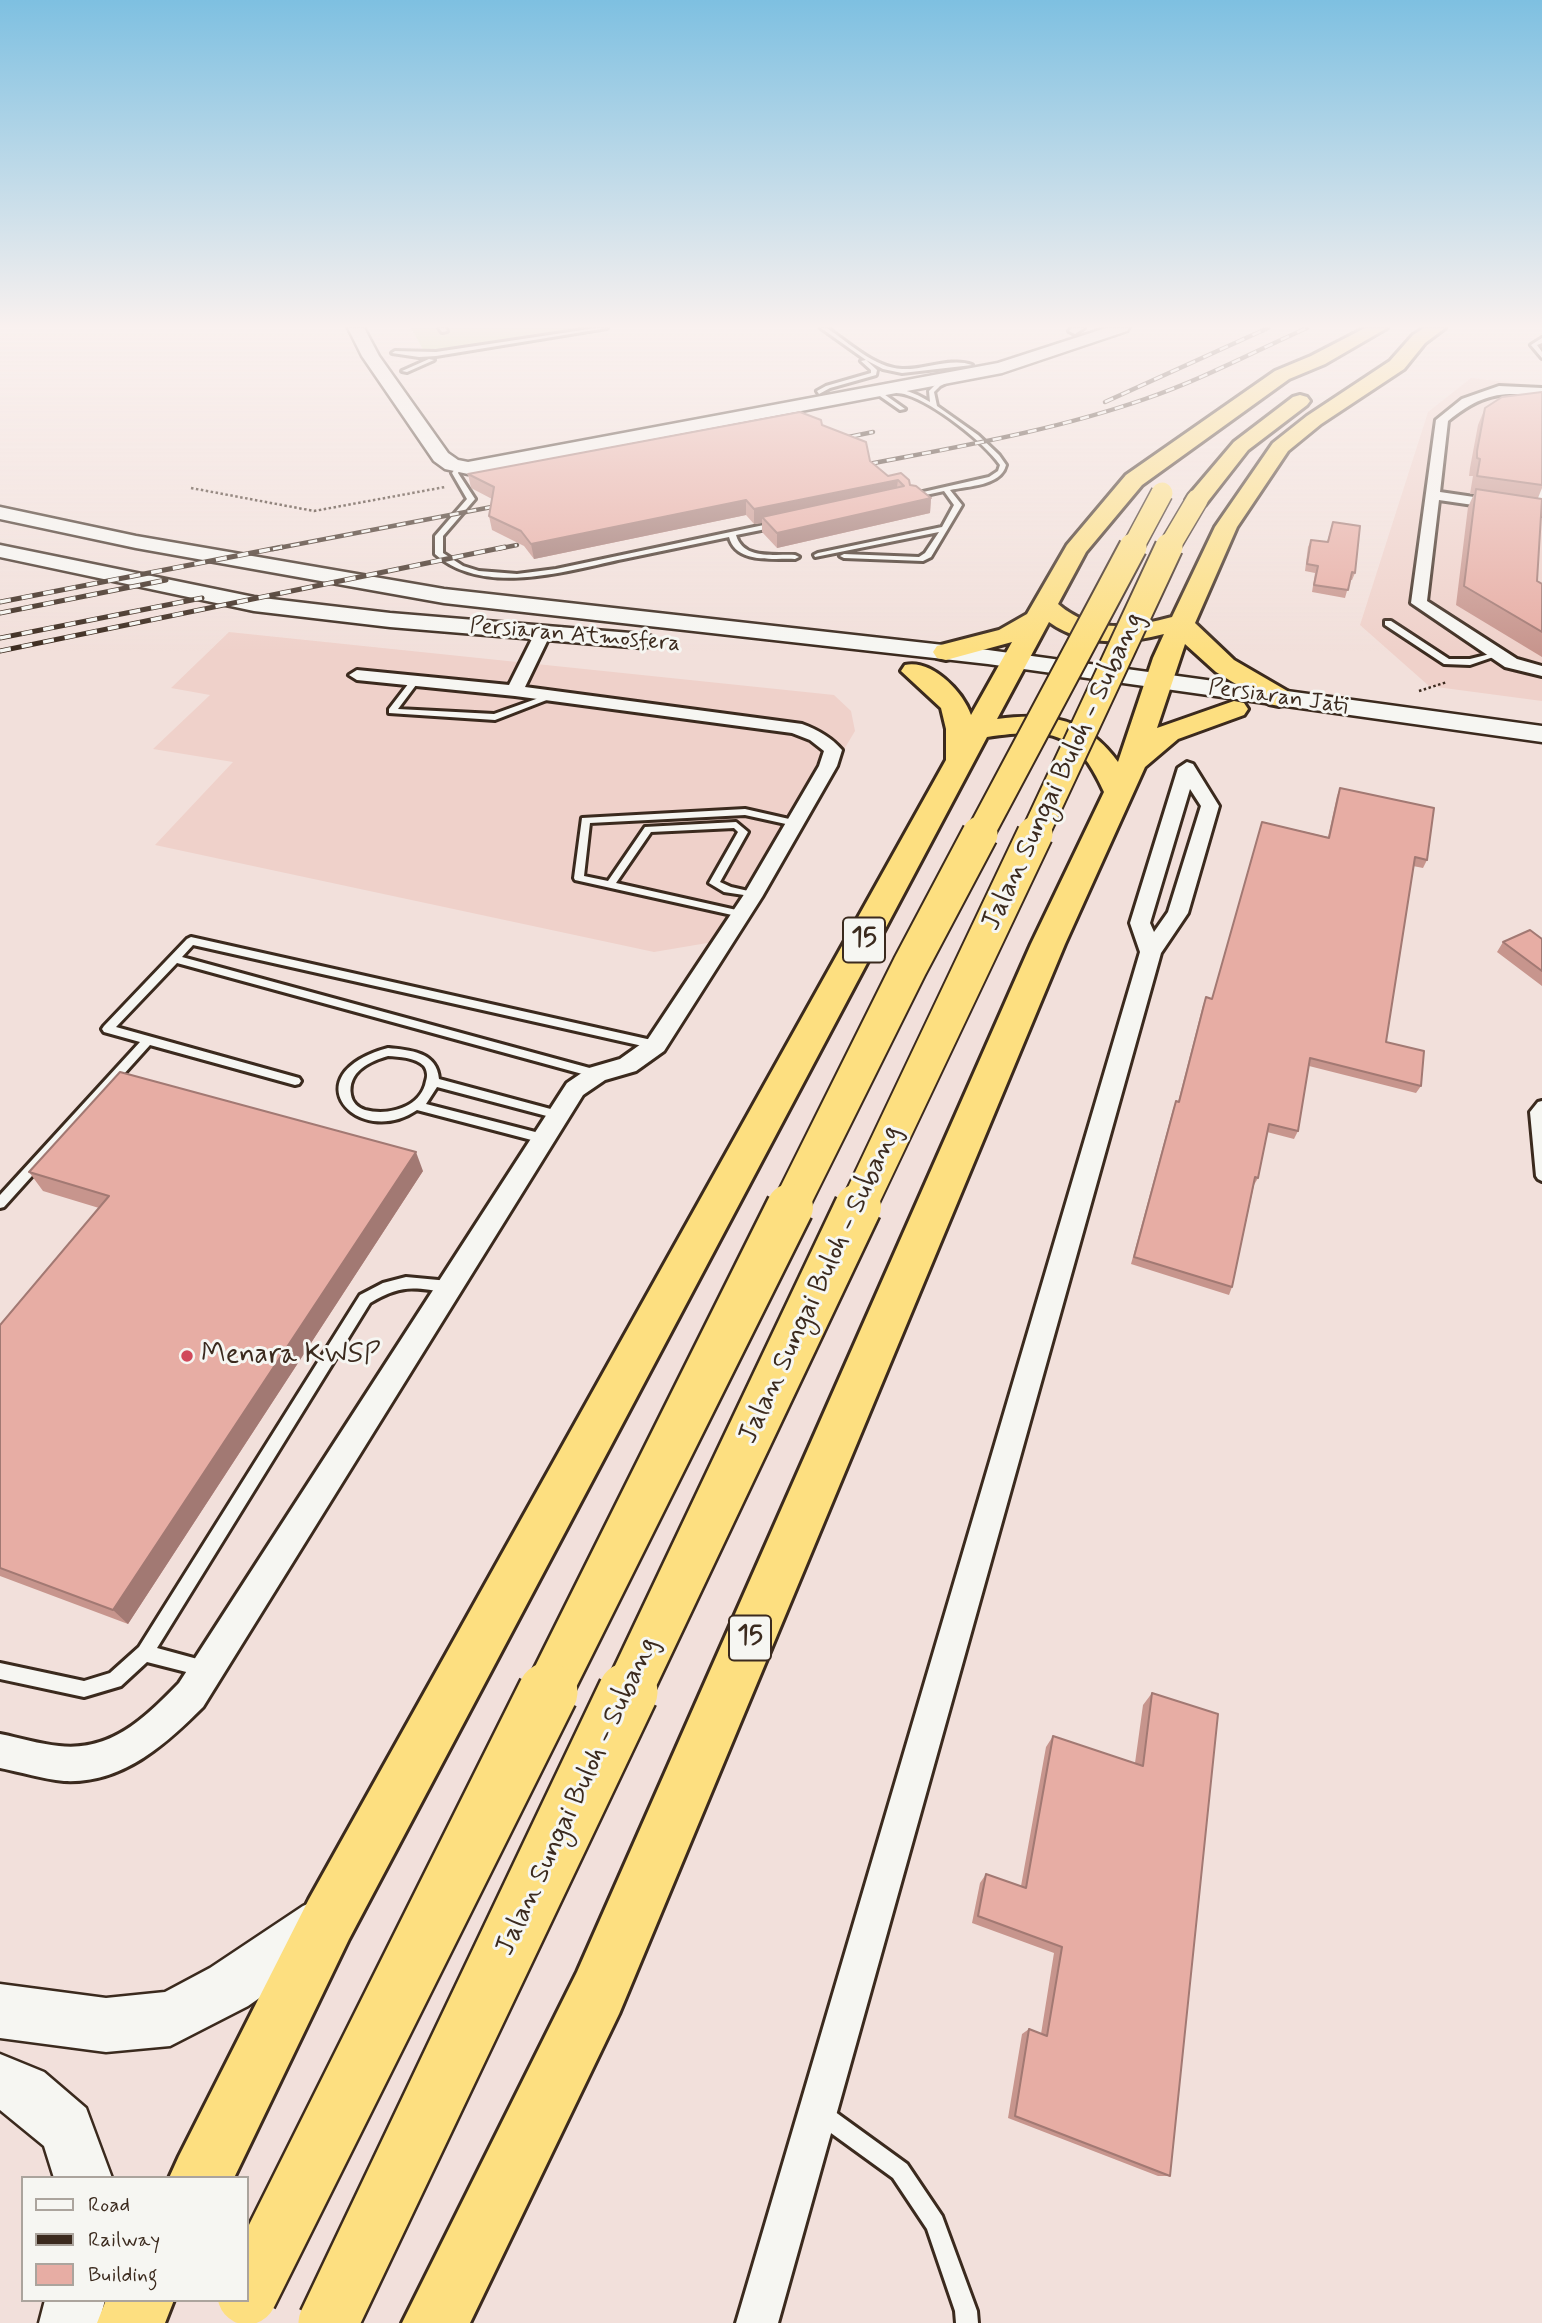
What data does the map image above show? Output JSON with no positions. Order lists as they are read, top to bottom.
{
  "streets": {
    "highway": ["Jalan Sungai Buloh - Subang", "15"],
    "main road": ["Persiaran Atmosfera", "Persiaran Jati"]
  },
  "crossings": [
    ["Persiaran Atmosfera", "Persiaran Jati"],
    ["Persiaran Atmosfera", "Jalan Sungai Buloh - Subang"],
    ["Persiaran Jati", "Jalan Sungai Buloh - Subang"]
  ],
  "places": ["Menara KWSP"],
  "legend": ["Road", "Railway", "Building"]
}
